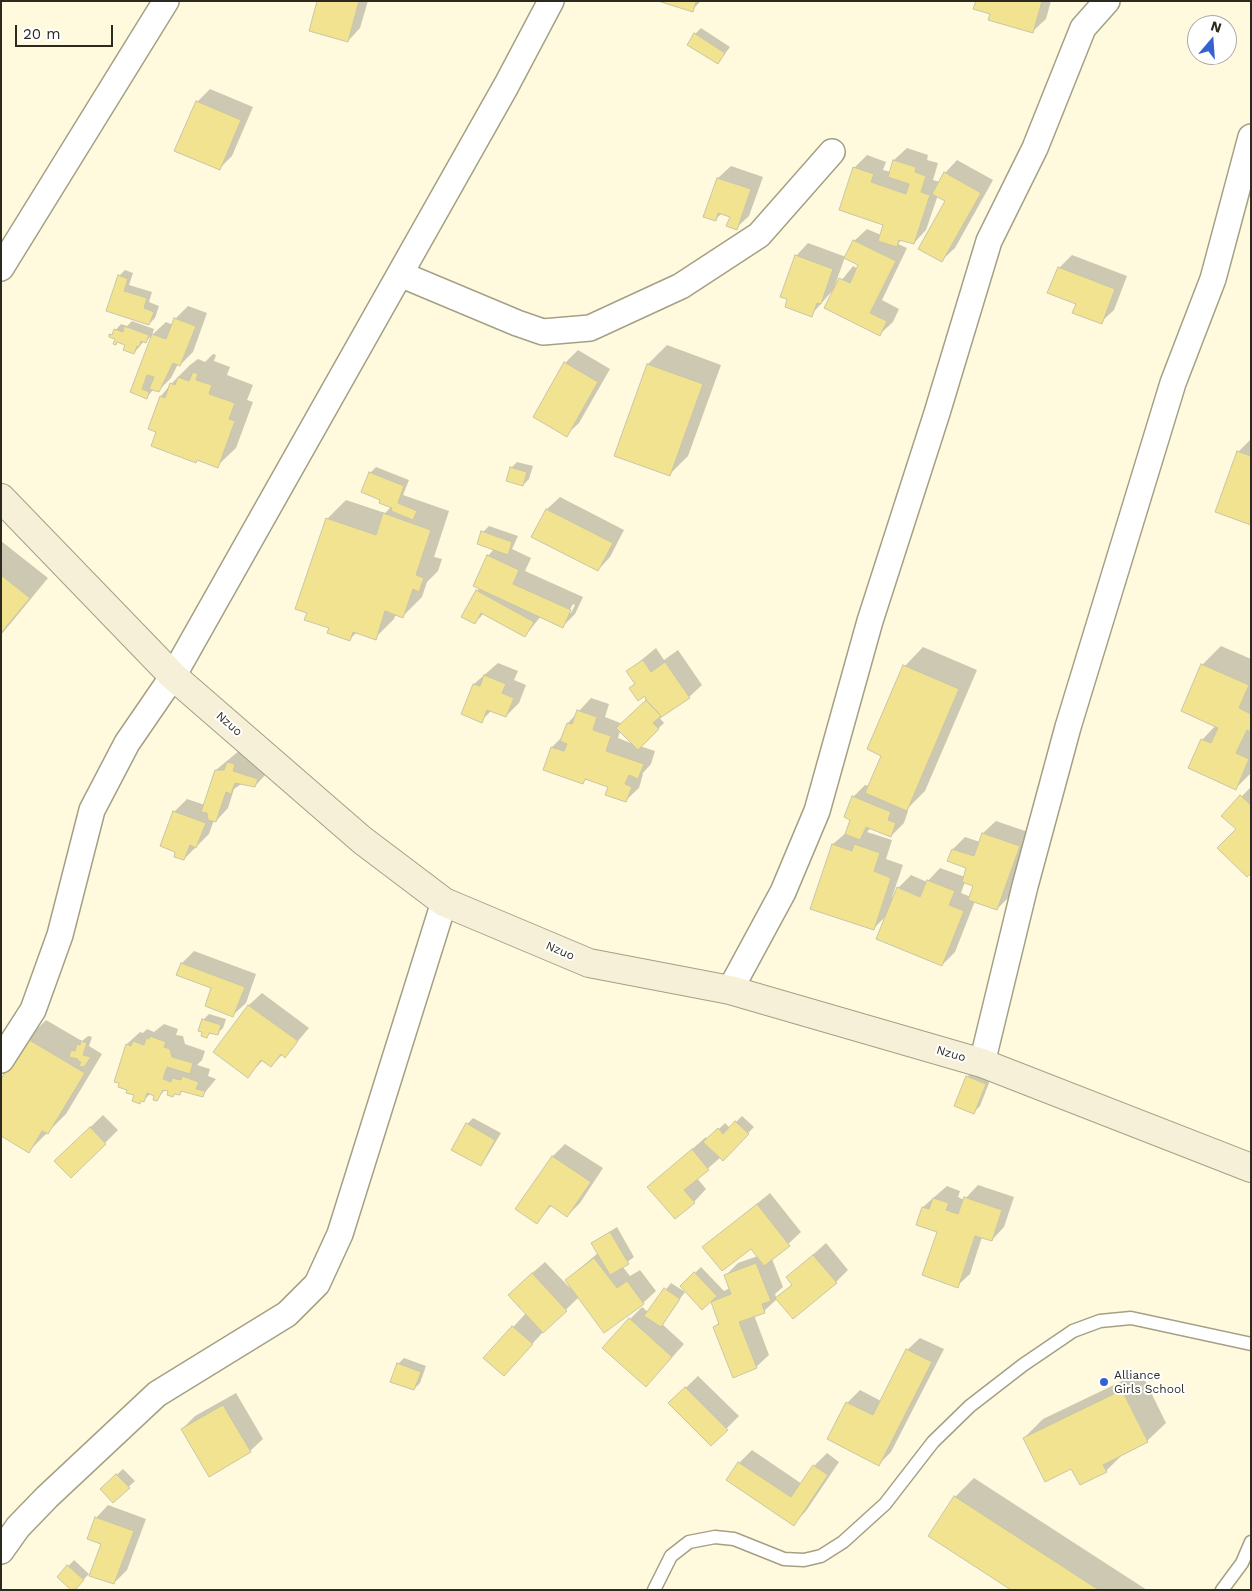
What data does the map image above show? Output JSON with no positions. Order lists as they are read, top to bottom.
{
  "streets": {
    "street": ["Nzuo"]
  },
  "places": ["Alliance Girls School"],
  "scale_bar": "20 m",
  "north": "top"
}
